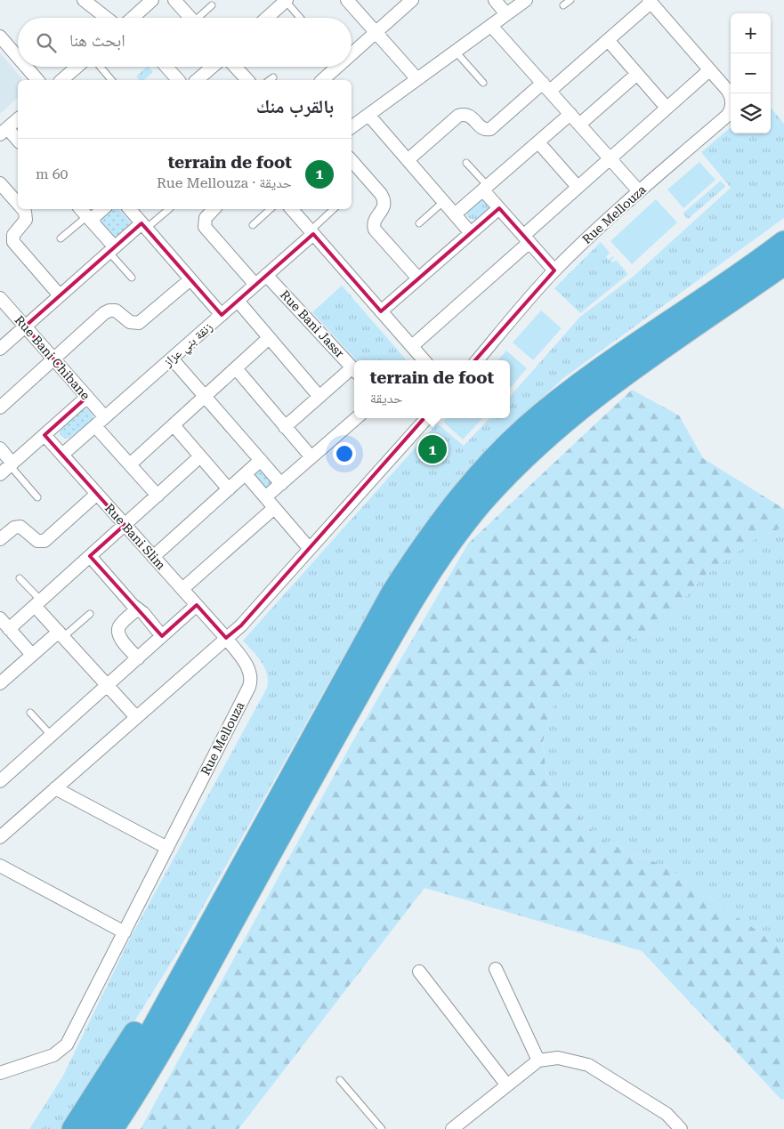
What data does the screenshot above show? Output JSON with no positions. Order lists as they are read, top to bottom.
{
  "streets": {
    "street": [
      "Rue Mellouza",
      "Rue Bani Jassr",
      "زنقة بني عزاز",
      "Rue Bani Chibane",
      "Rue Bani Slim"
    ]
  },
  "crossings": [
    ["Rue Mellouza", "Rue Bani Slim"],
    ["Rue Bani Jassr", "زنقة بني عزاز"],
    ["زنقة بني عزاز", "Rue Bani Chibane"],
    ["زنقة بني عزاز", "Rue Bani Slim"]
  ],
  "page": {
    "map_buttons": ["+", "−"],
    "search": "ابحث هنا",
    "heading": "بالقرب منك",
    "list": [
      {
        "mark": "1",
        "name": "terrain de foot",
        "note": "حديقة · Rue Mellouza",
        "value": "60 m"
      }
    ],
    "popup": ["terrain de foot", "حديقة"],
    "pins": "1"
  }
}
